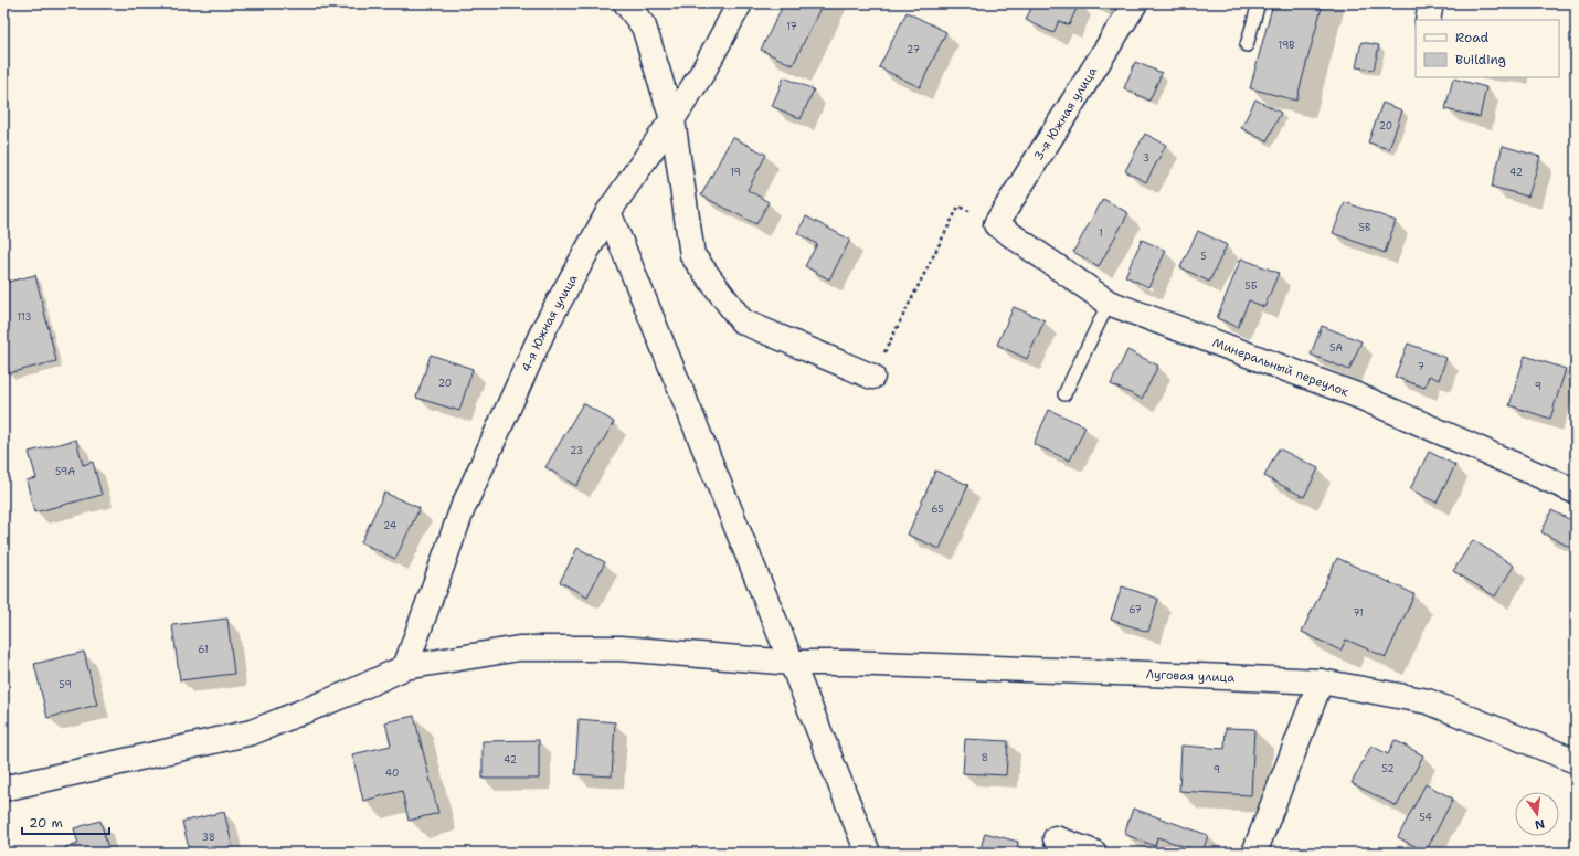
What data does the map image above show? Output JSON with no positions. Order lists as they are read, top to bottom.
{
  "streets": {
    "street": [
      "3-я Южная улица",
      "4-я Южная улица",
      "Минеральный переулок",
      "Луговая улица"
    ]
  },
  "crossings": [
    ["3-я Южная улица", "Минеральный переулок"],
    ["4-я Южная улица", "Луговая улица"]
  ],
  "house_numbers": [
    "17",
    "19В",
    "27",
    "20",
    "3",
    "19",
    "42",
    "5В",
    "1",
    "5",
    "5Б",
    "113",
    "5А",
    "7",
    "20",
    "9",
    "23",
    "59А",
    "65",
    "24",
    "67",
    "71",
    "61",
    "59",
    "8",
    "42",
    "52",
    "9",
    "40",
    "54",
    "38"
  ],
  "legend": ["Road", "Building"],
  "scale_bar": "20 m",
  "north": "bottom"
}
